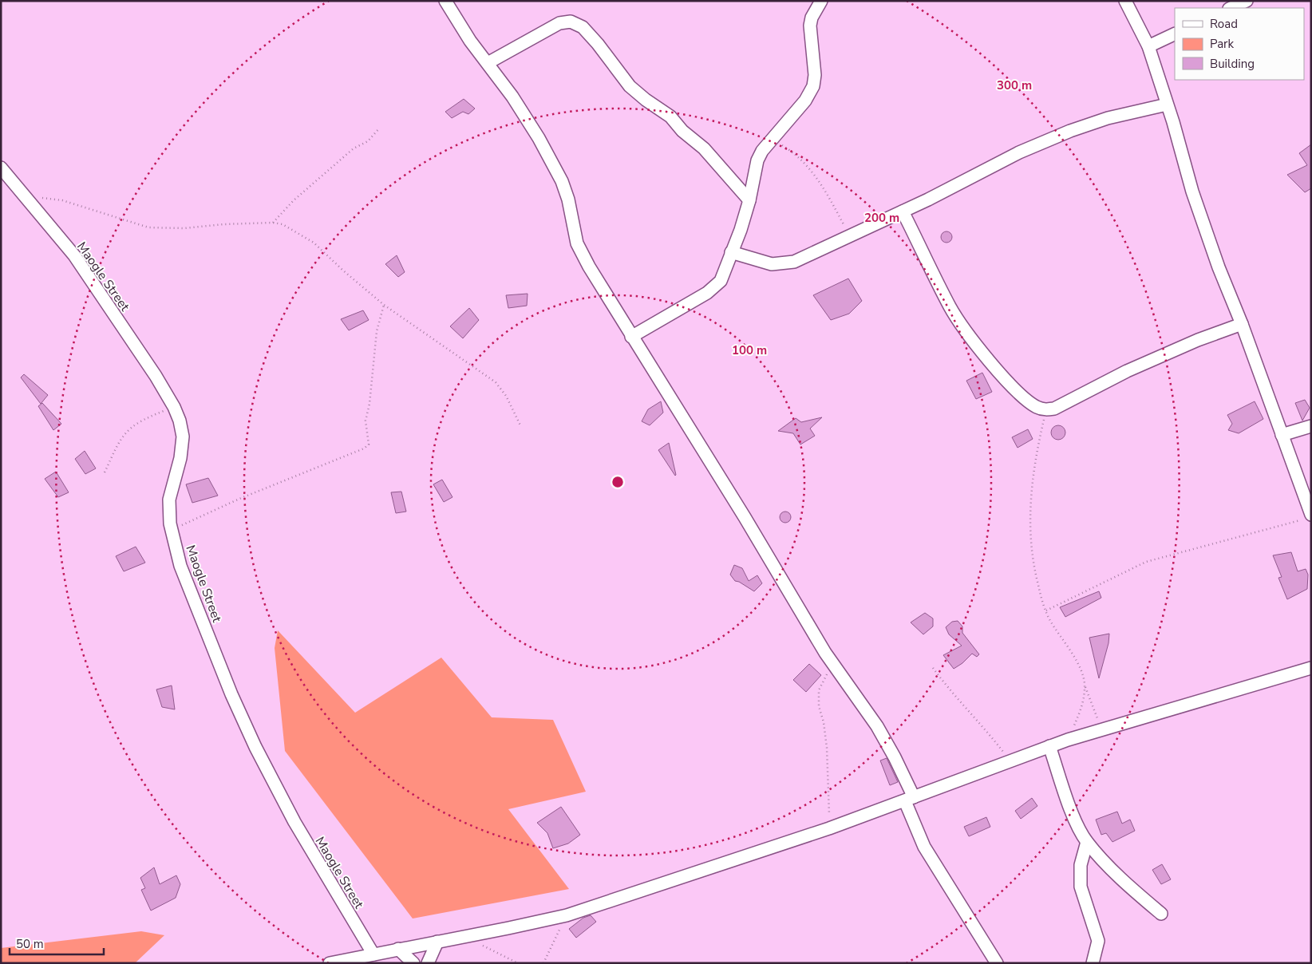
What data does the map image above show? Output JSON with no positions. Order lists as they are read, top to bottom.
{
  "streets": {
    "street": ["Maogle Street"]
  },
  "legend": ["Road", "Park", "Building"],
  "scale_bar": "50 m",
  "rings": ["300 m", "200 m", "100 m"]
}
